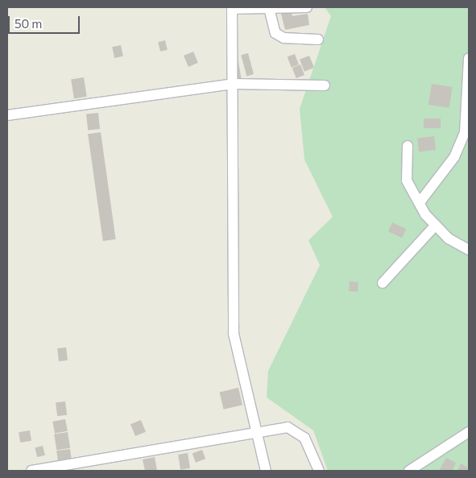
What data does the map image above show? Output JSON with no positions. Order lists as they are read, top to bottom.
{
  "scale_bar": "50 m"
}
